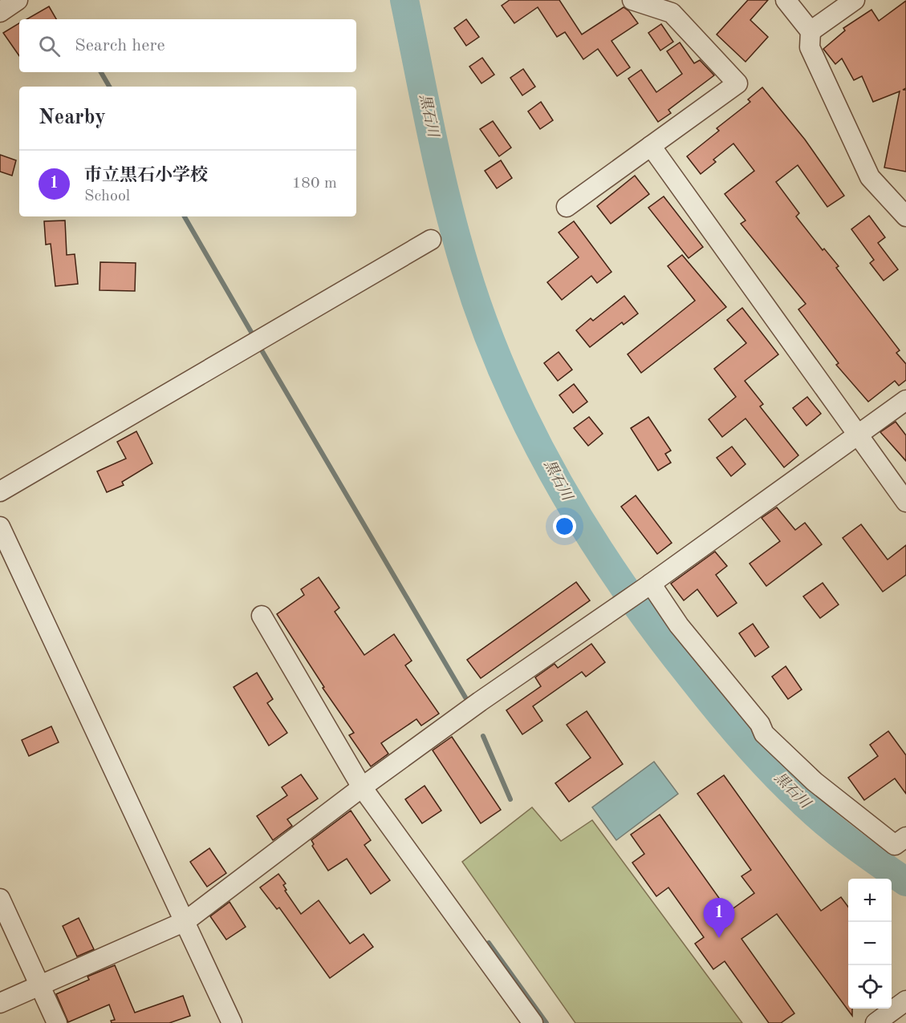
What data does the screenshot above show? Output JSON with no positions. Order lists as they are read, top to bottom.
{
  "water": ["黒石川"],
  "page": {
    "search": "Search here",
    "heading": "Nearby",
    "list": [
      {
        "mark": "1",
        "name": "市立黒石小学校",
        "note": "School",
        "value": "180 m"
      }
    ],
    "map_buttons": ["+", "−"],
    "pins": "1"
  }
}
